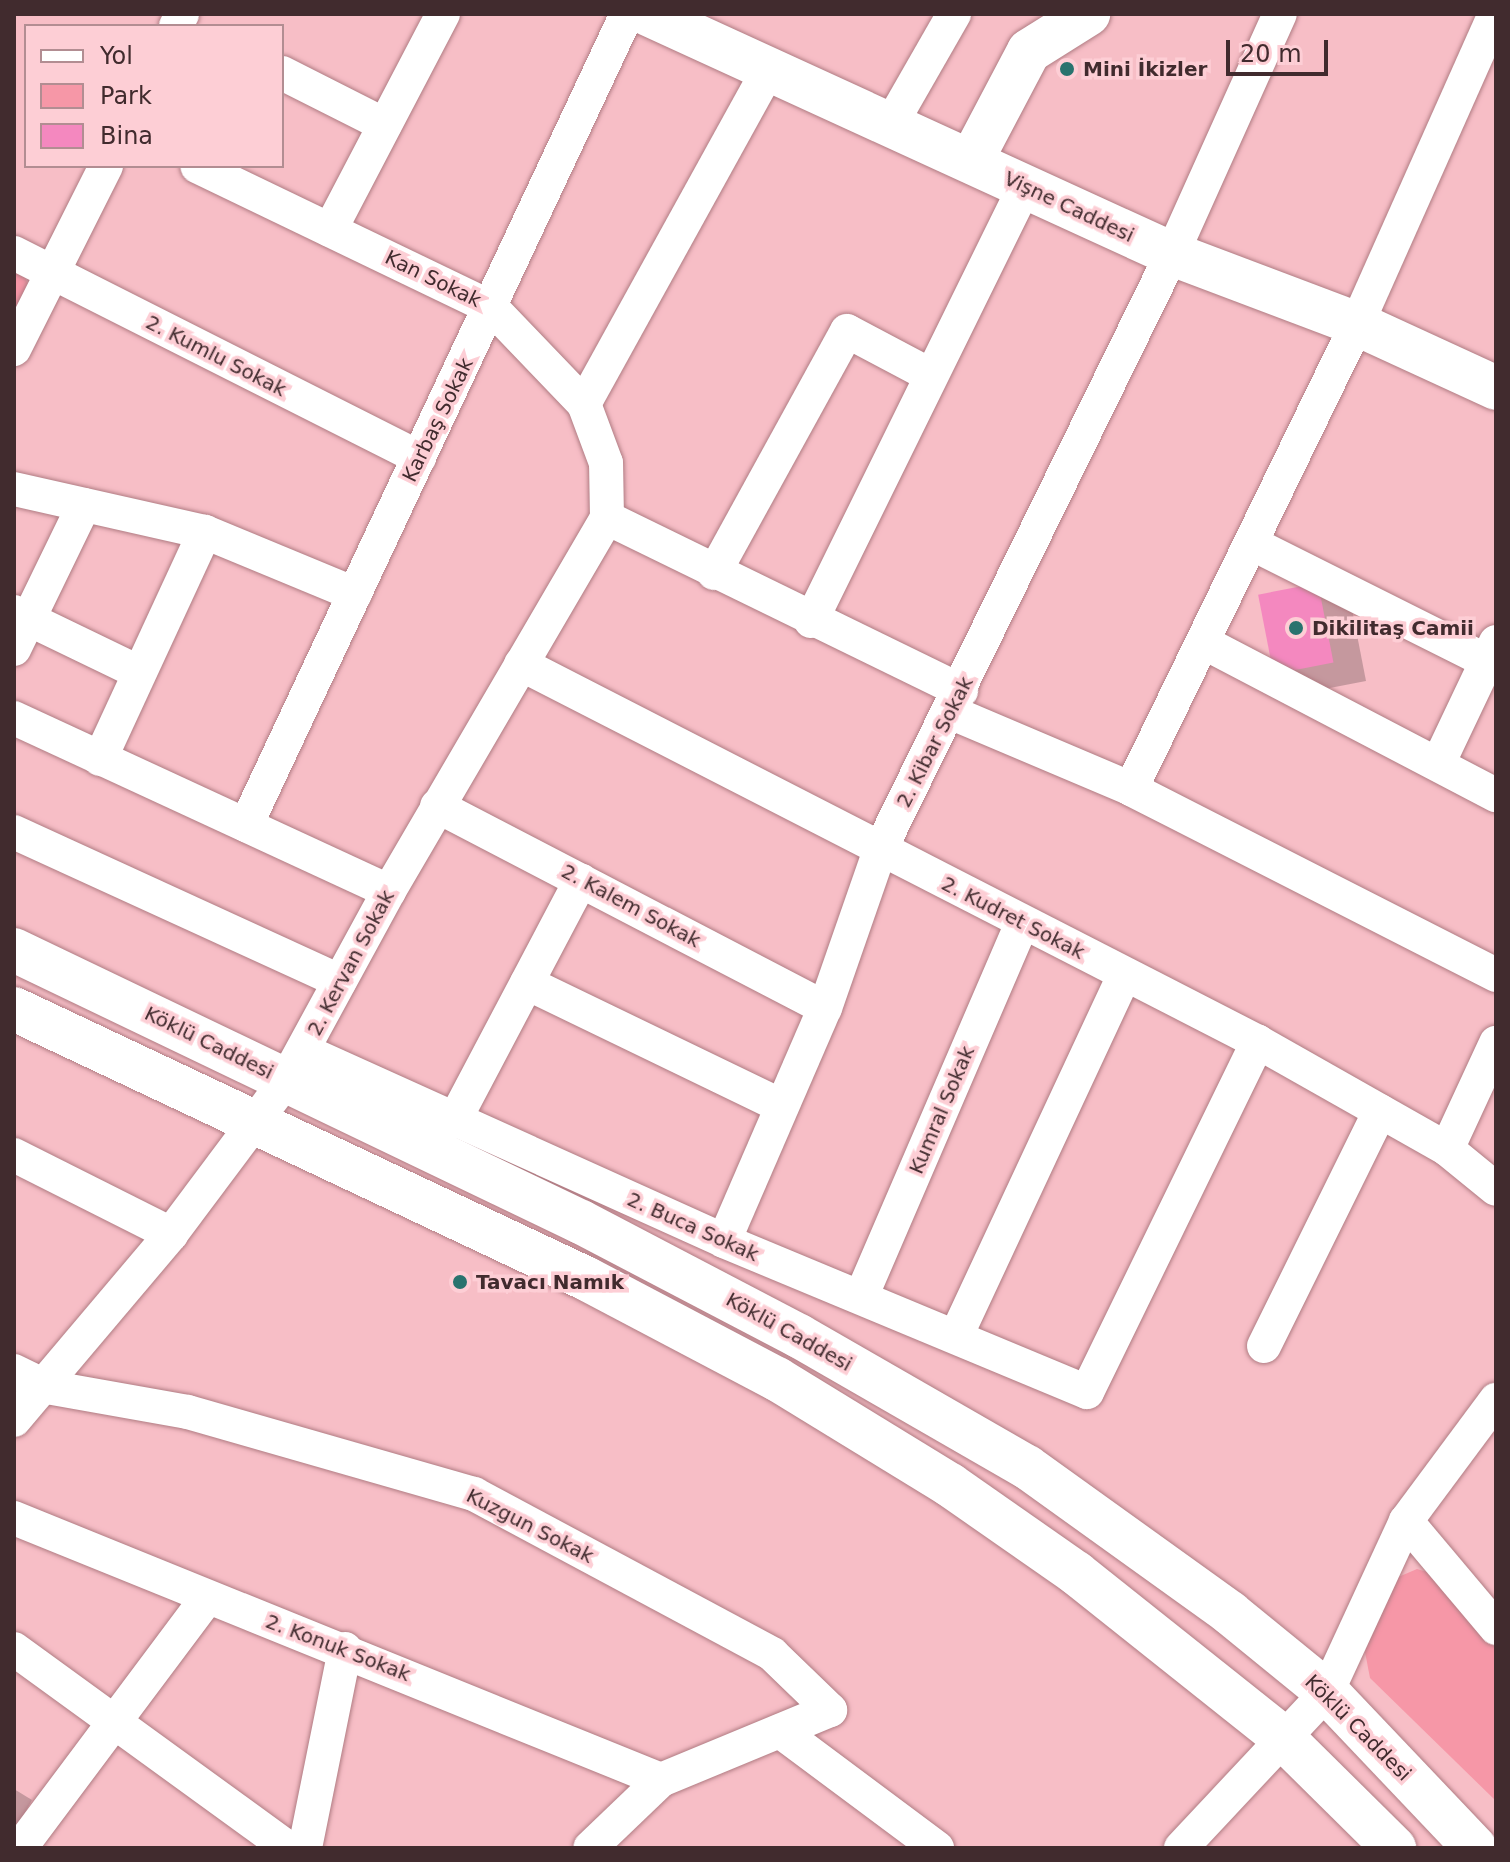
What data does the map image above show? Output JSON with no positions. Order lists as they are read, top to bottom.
{
  "streets": {
    "main road": ["Vişne Caddesi", "Köklü Caddesi"],
    "street": [
      "Kan Sokak",
      "2. Kumlu Sokak",
      "Karbaş Sokak",
      "2. Kibar Sokak",
      "2. Kalem Sokak",
      "2. Kudret Sokak",
      "2. Kervan Sokak",
      "Kumral Sokak",
      "2. Buca Sokak",
      "Kuzgun Sokak",
      "2. Konuk Sokak"
    ]
  },
  "crossings": [
    ["Vişne Caddesi", "2. Kibar Sokak"],
    ["Kan Sokak", "Karbaş Sokak"],
    ["Kan Sokak", "2. Kervan Sokak"],
    ["2. Kumlu Sokak", "Karbaş Sokak"],
    ["2. Kibar Sokak", "2. Kalem Sokak"],
    ["2. Kibar Sokak", "2. Kudret Sokak"],
    ["2. Kibar Sokak", "2. Buca Sokak"],
    ["2. Kalem Sokak", "2. Kervan Sokak"],
    ["2. Kudret Sokak", "2. Kervan Sokak"],
    ["2. Kudret Sokak", "Kumral Sokak"],
    ["2. Kudret Sokak", "2. Buca Sokak"],
    ["2. Kervan Sokak", "Köklü Caddesi"],
    ["2. Kervan Sokak", "2. Buca Sokak"],
    ["2. Kervan Sokak", "Kuzgun Sokak"],
    ["Köklü Caddesi", "2. Buca Sokak"],
    ["Kumral Sokak", "2. Buca Sokak"]
  ],
  "places": ["Mini İkizler", "Dikilitaş Camii", "Tavacı Namık"],
  "legend": ["Yol", "Park", "Bina"],
  "scale_bar": "20 m"
}
